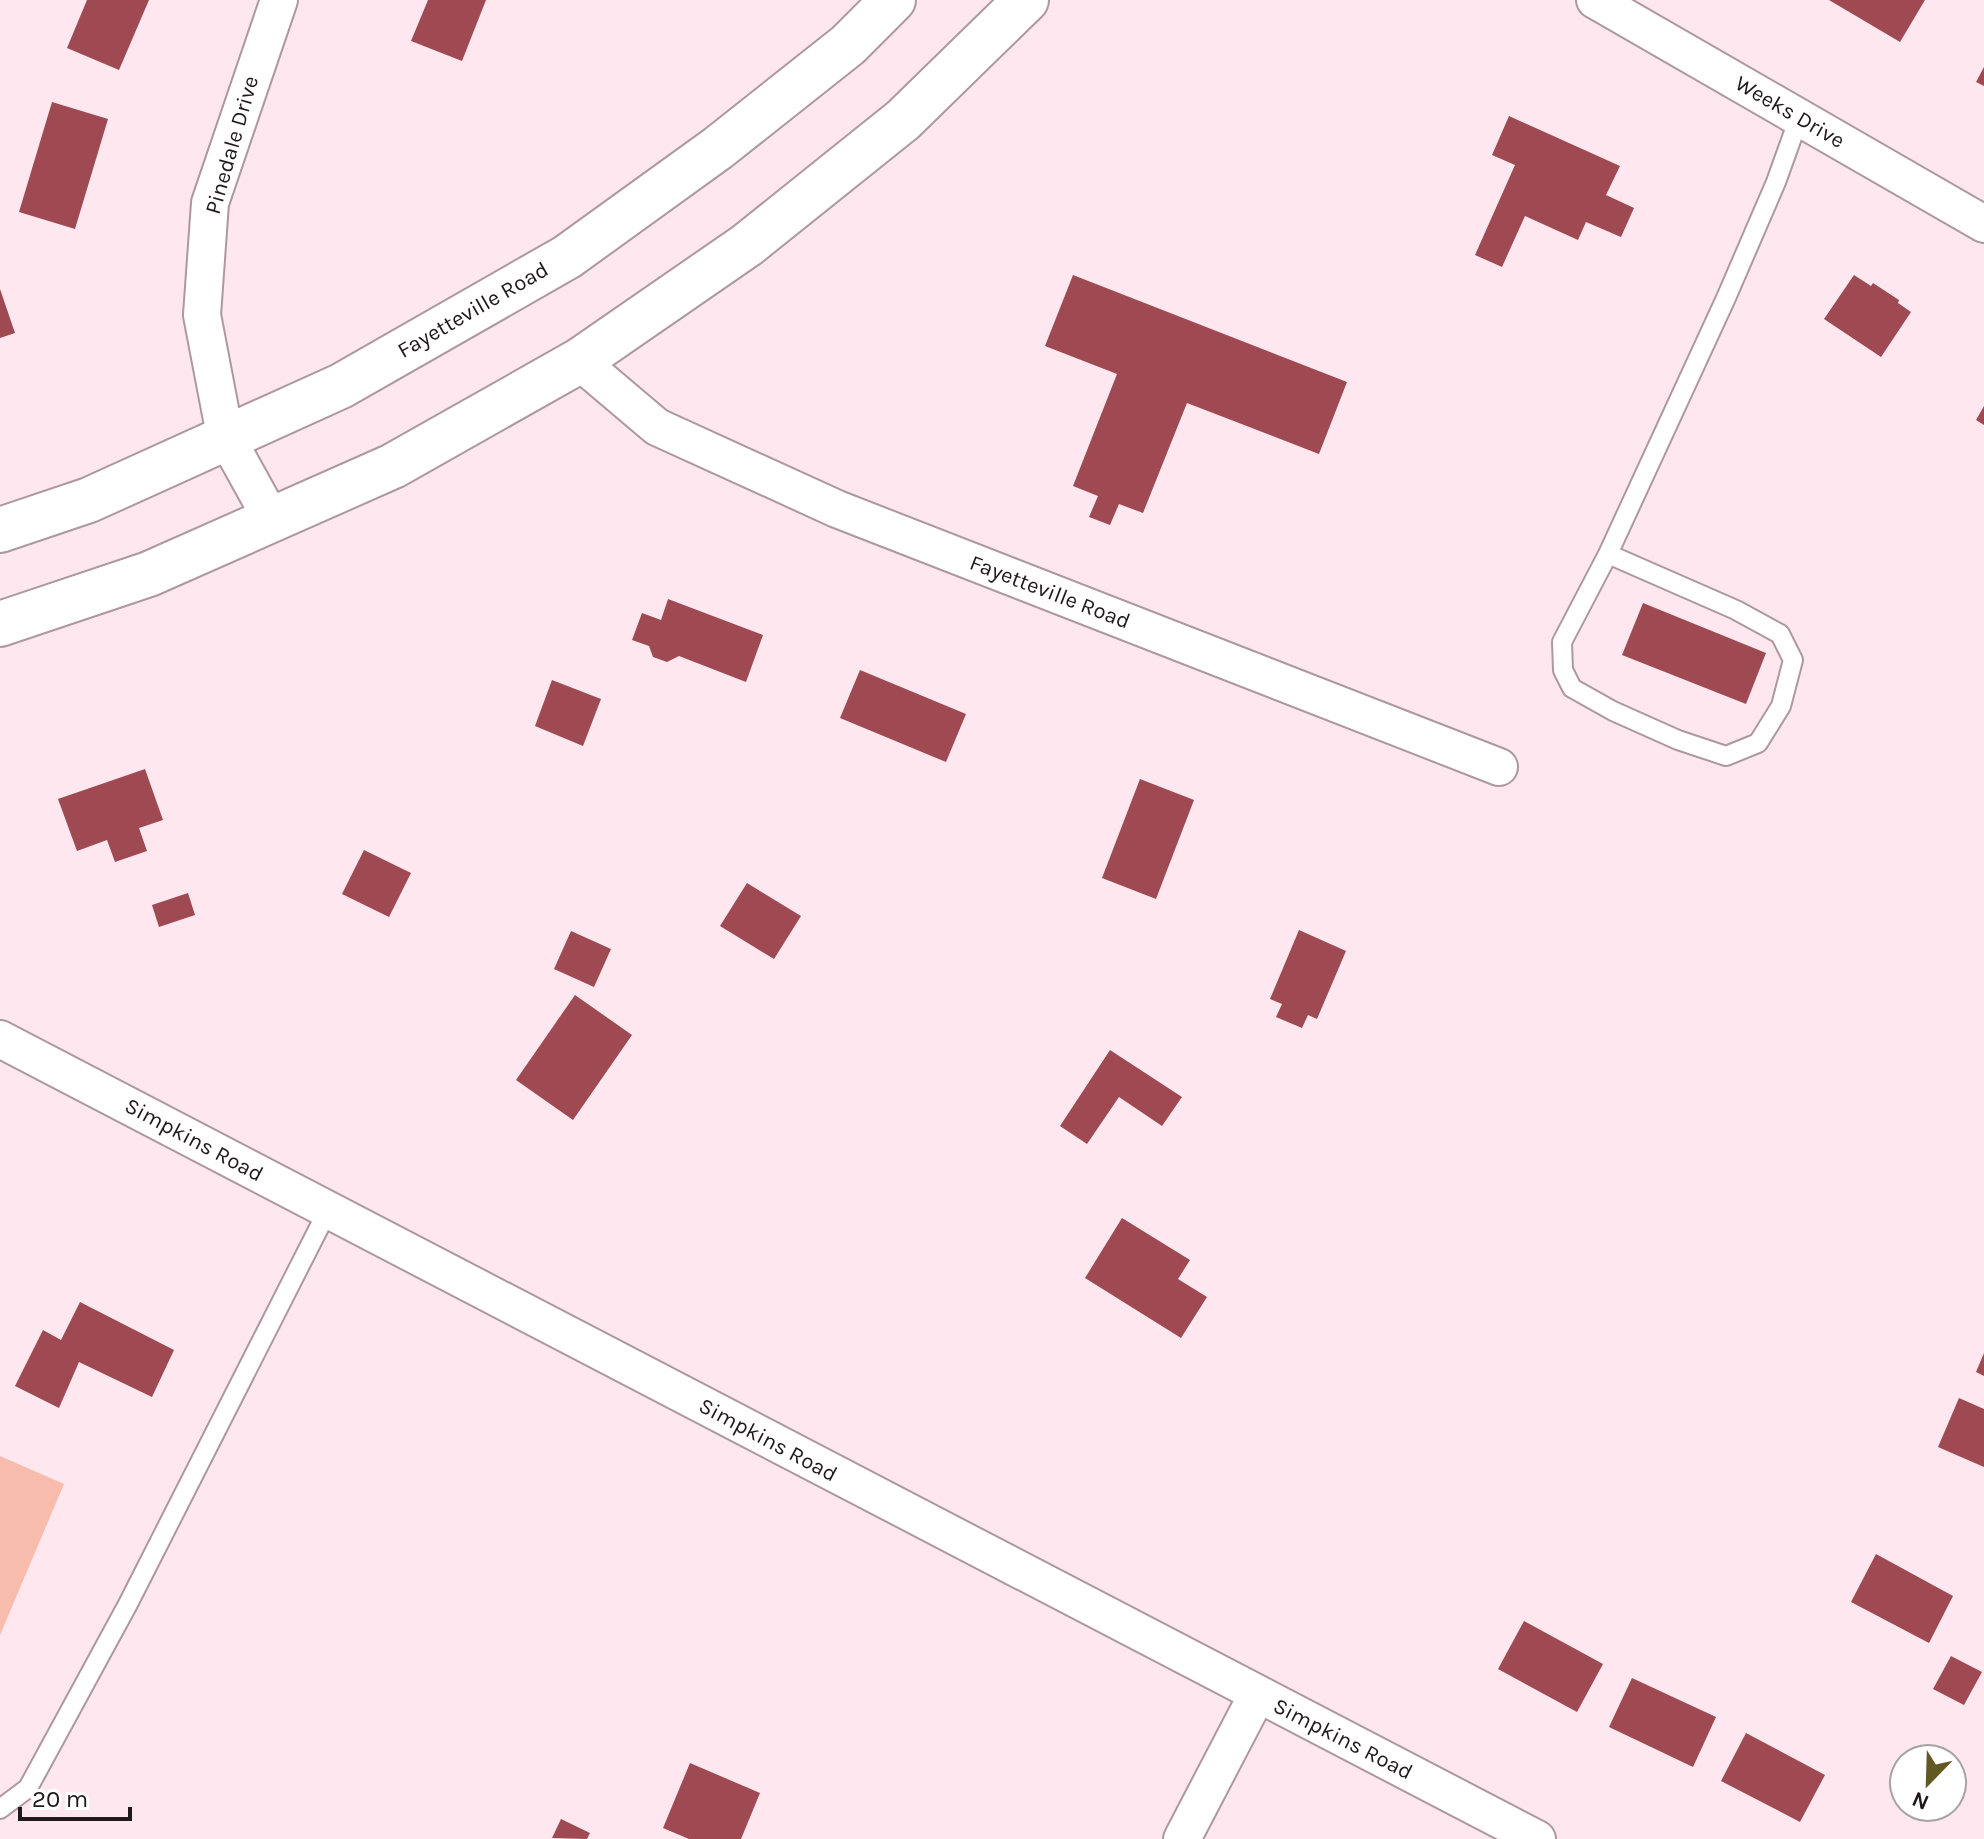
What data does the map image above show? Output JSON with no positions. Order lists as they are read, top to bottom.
{
  "streets": {
    "highway": ["Fayetteville Road"],
    "street": ["Weeks Drive", "Pinedale Drive", "Simpkins Road"]
  },
  "crossings": [
    ["Pinedale Drive", "Fayetteville Road"]
  ],
  "scale_bar": "20 m",
  "north": "bottom left"
}
